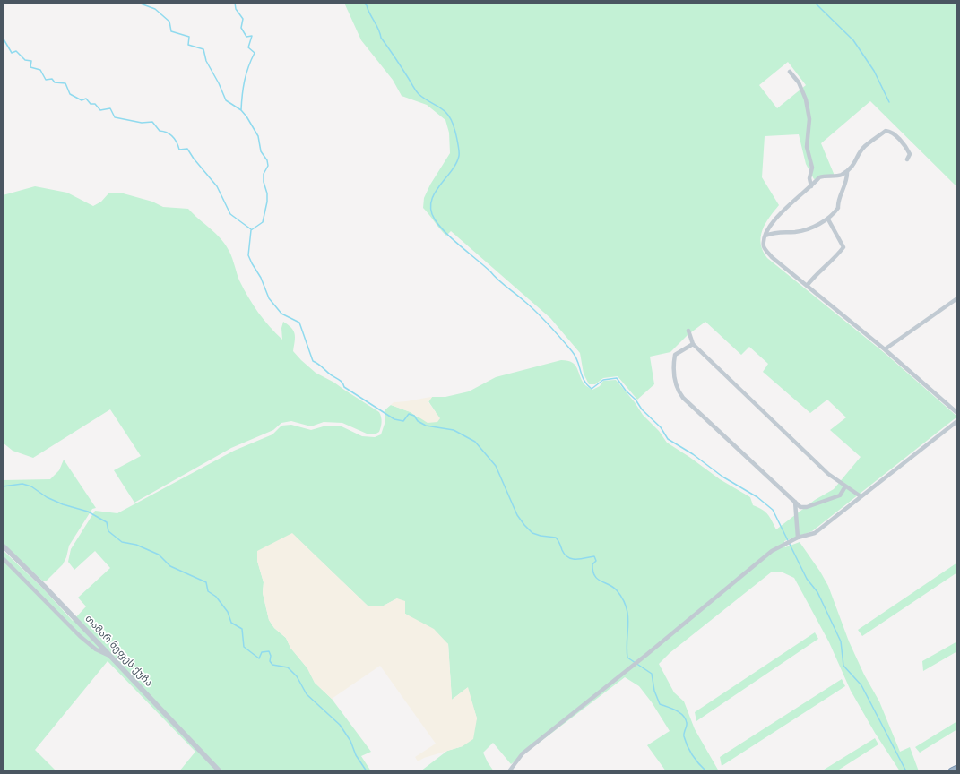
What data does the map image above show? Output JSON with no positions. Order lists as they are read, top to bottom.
{
  "streets": {
    "street": ["თამარ მეფეს ქუჩა"]
  }
}
